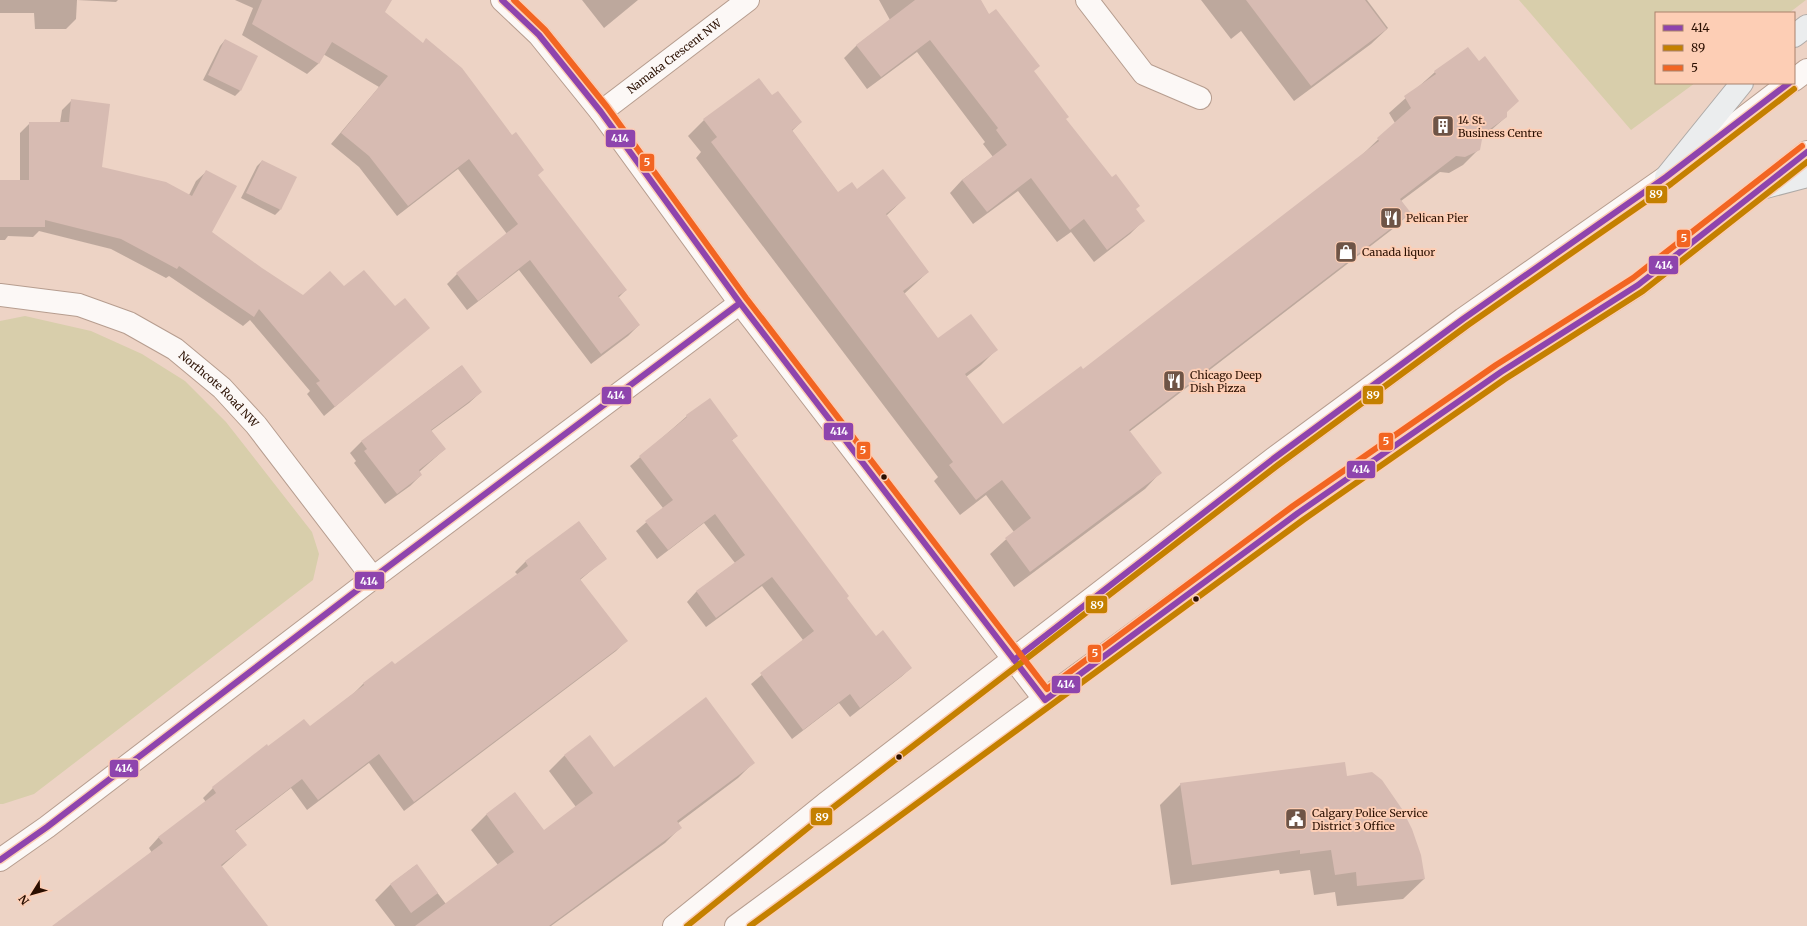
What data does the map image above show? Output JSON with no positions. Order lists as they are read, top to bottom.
{
  "streets": {
    "main road": ["Namaka Crescent NW", "Northcote Road NW"]
  },
  "places": {
    "building": ["14 St. Business Centre"],
    "restaurant": ["Pelican Pier", "Chicago Deep Dish Pizza"],
    "shop": ["Canada liquor"],
    "public building": ["Calgary Police Service District 3 Office"]
  },
  "lines": ["transit line 414", "transit line 5", "transit line 89"],
  "legend": ["414", "89", "5"],
  "north": "bottom left"
}
